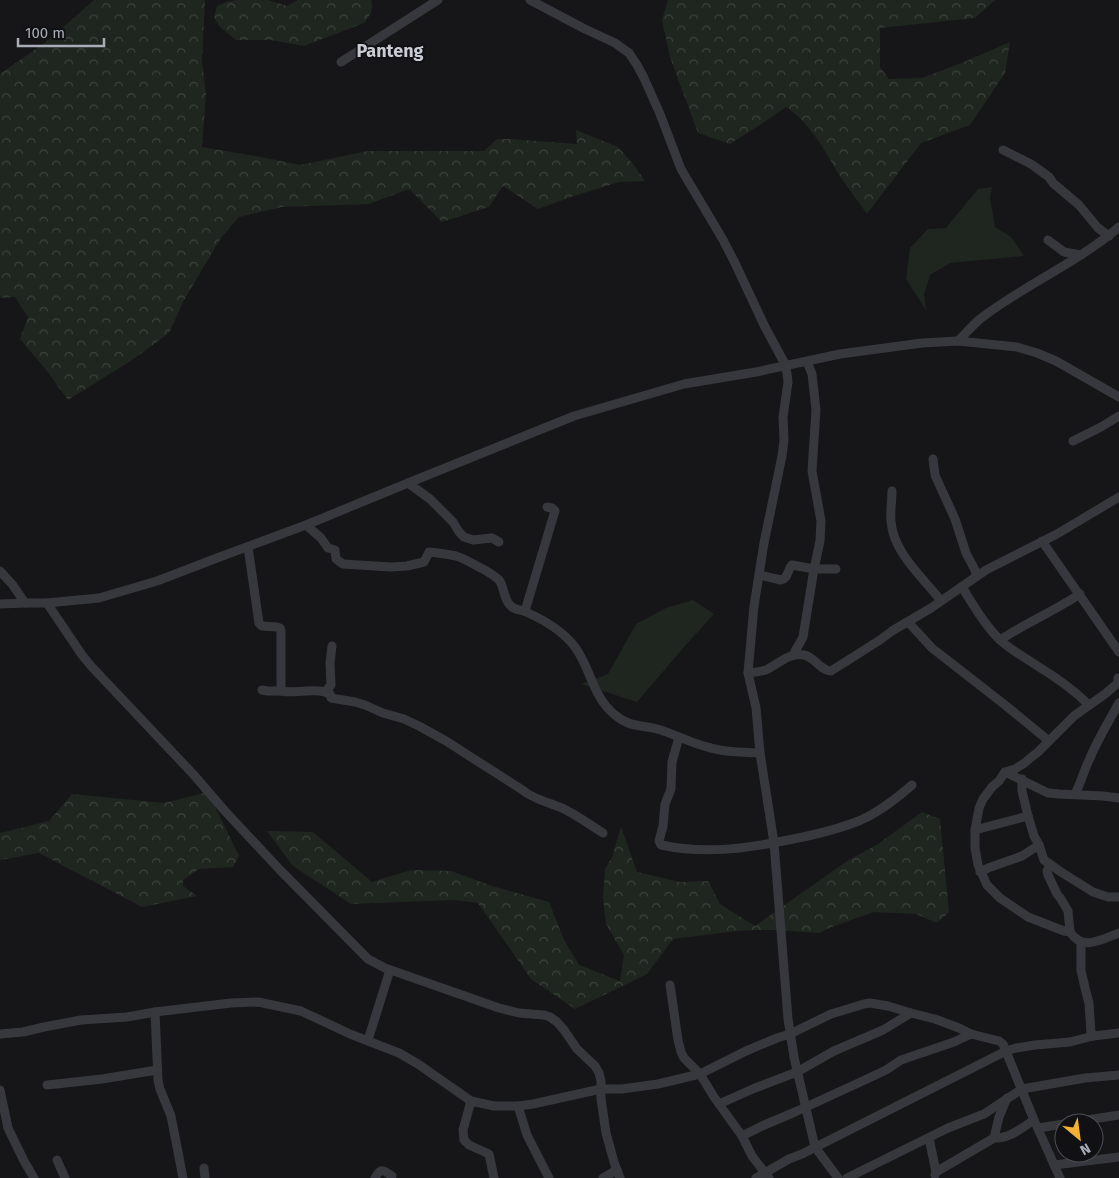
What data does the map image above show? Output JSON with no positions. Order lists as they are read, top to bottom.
{
  "districts": ["Panteng"],
  "scale_bar": "100 m",
  "north": "bottom right"
}
